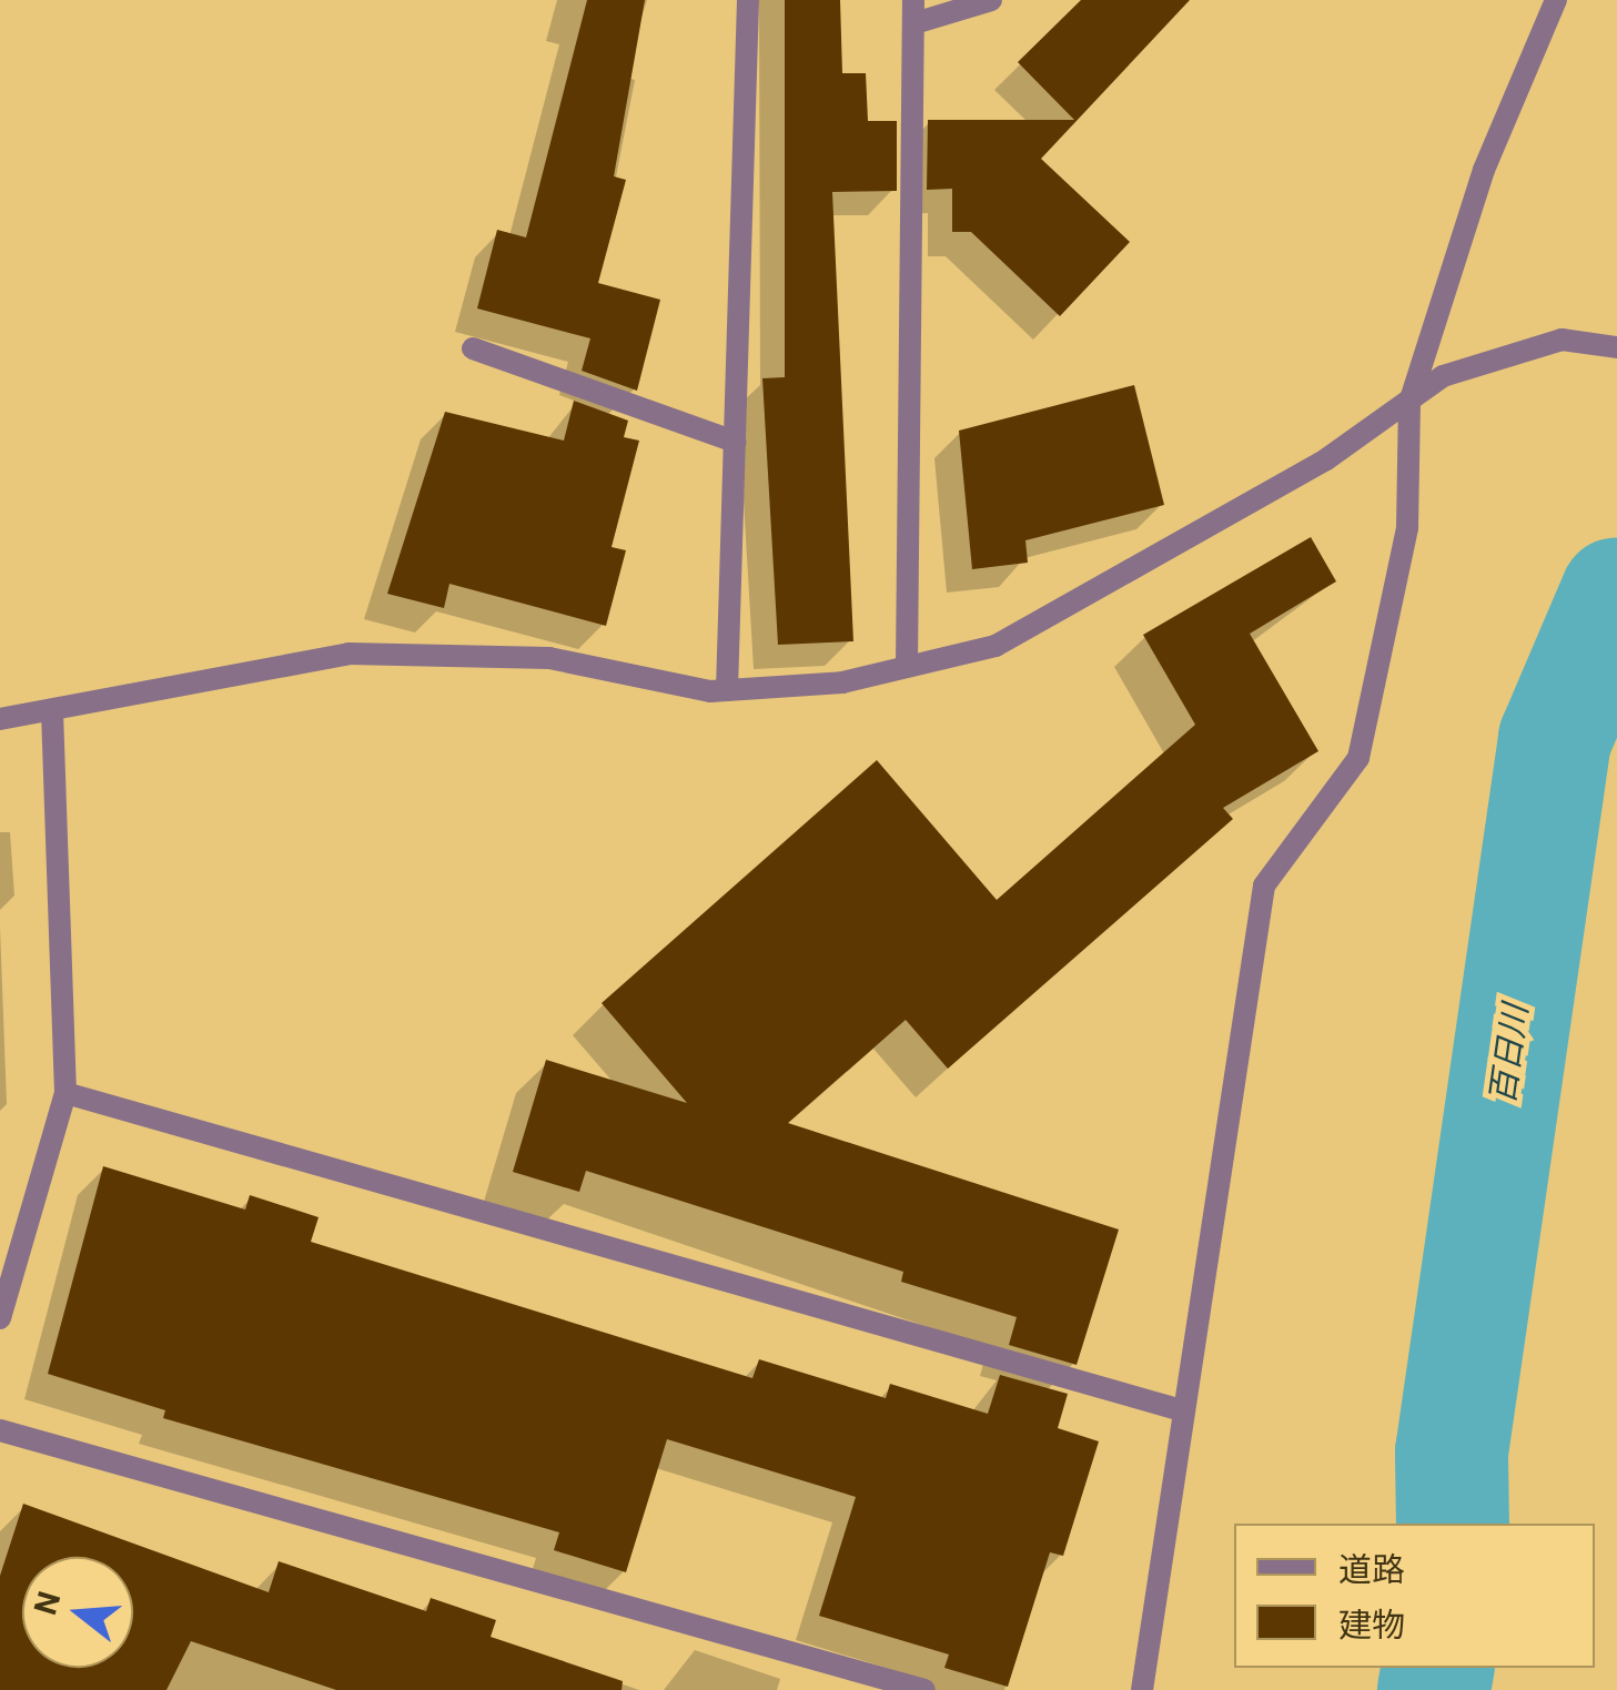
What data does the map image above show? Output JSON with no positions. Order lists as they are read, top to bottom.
{
  "water": ["百日川"],
  "legend": ["道路", "建物"],
  "north": "left"
}
